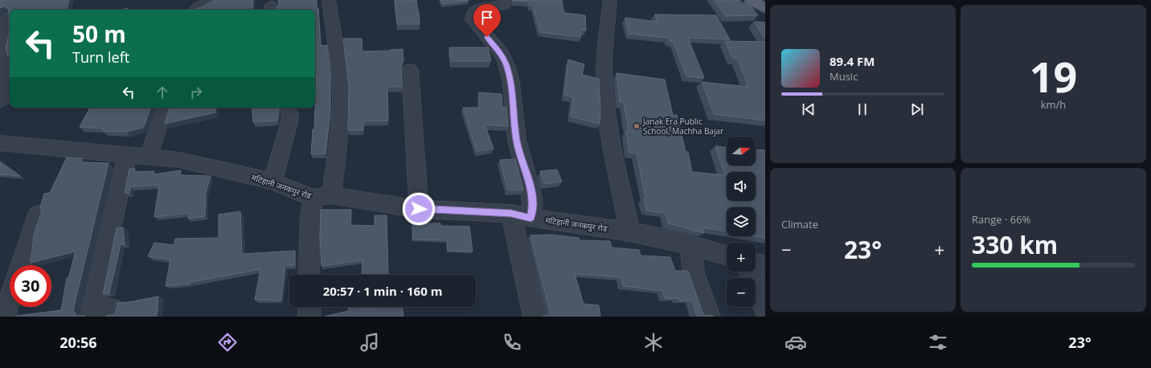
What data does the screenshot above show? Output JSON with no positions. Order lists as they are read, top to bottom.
{
  "streets": {
    "street": ["मटिहानी जनकपुर रोड"]
  },
  "places": ["Janak Era Public School, Machha Bajar"],
  "north": "right",
  "page": {
    "tile": [
      ["19", "km/h"],
      "Climate",
      ["Range · 66%", "330 km"]
    ],
    "turn": ["50 m", "Turn left"],
    "song": ["89.4 FM", "Music"],
    "map_buttons": ["+", "−"],
    "heat": ["−", "23°", "+"],
    "limit": "30",
    "trip": "20:57 · 1 min · 160 m",
    "tabs": ["20:56", "23°"]
  }
}
